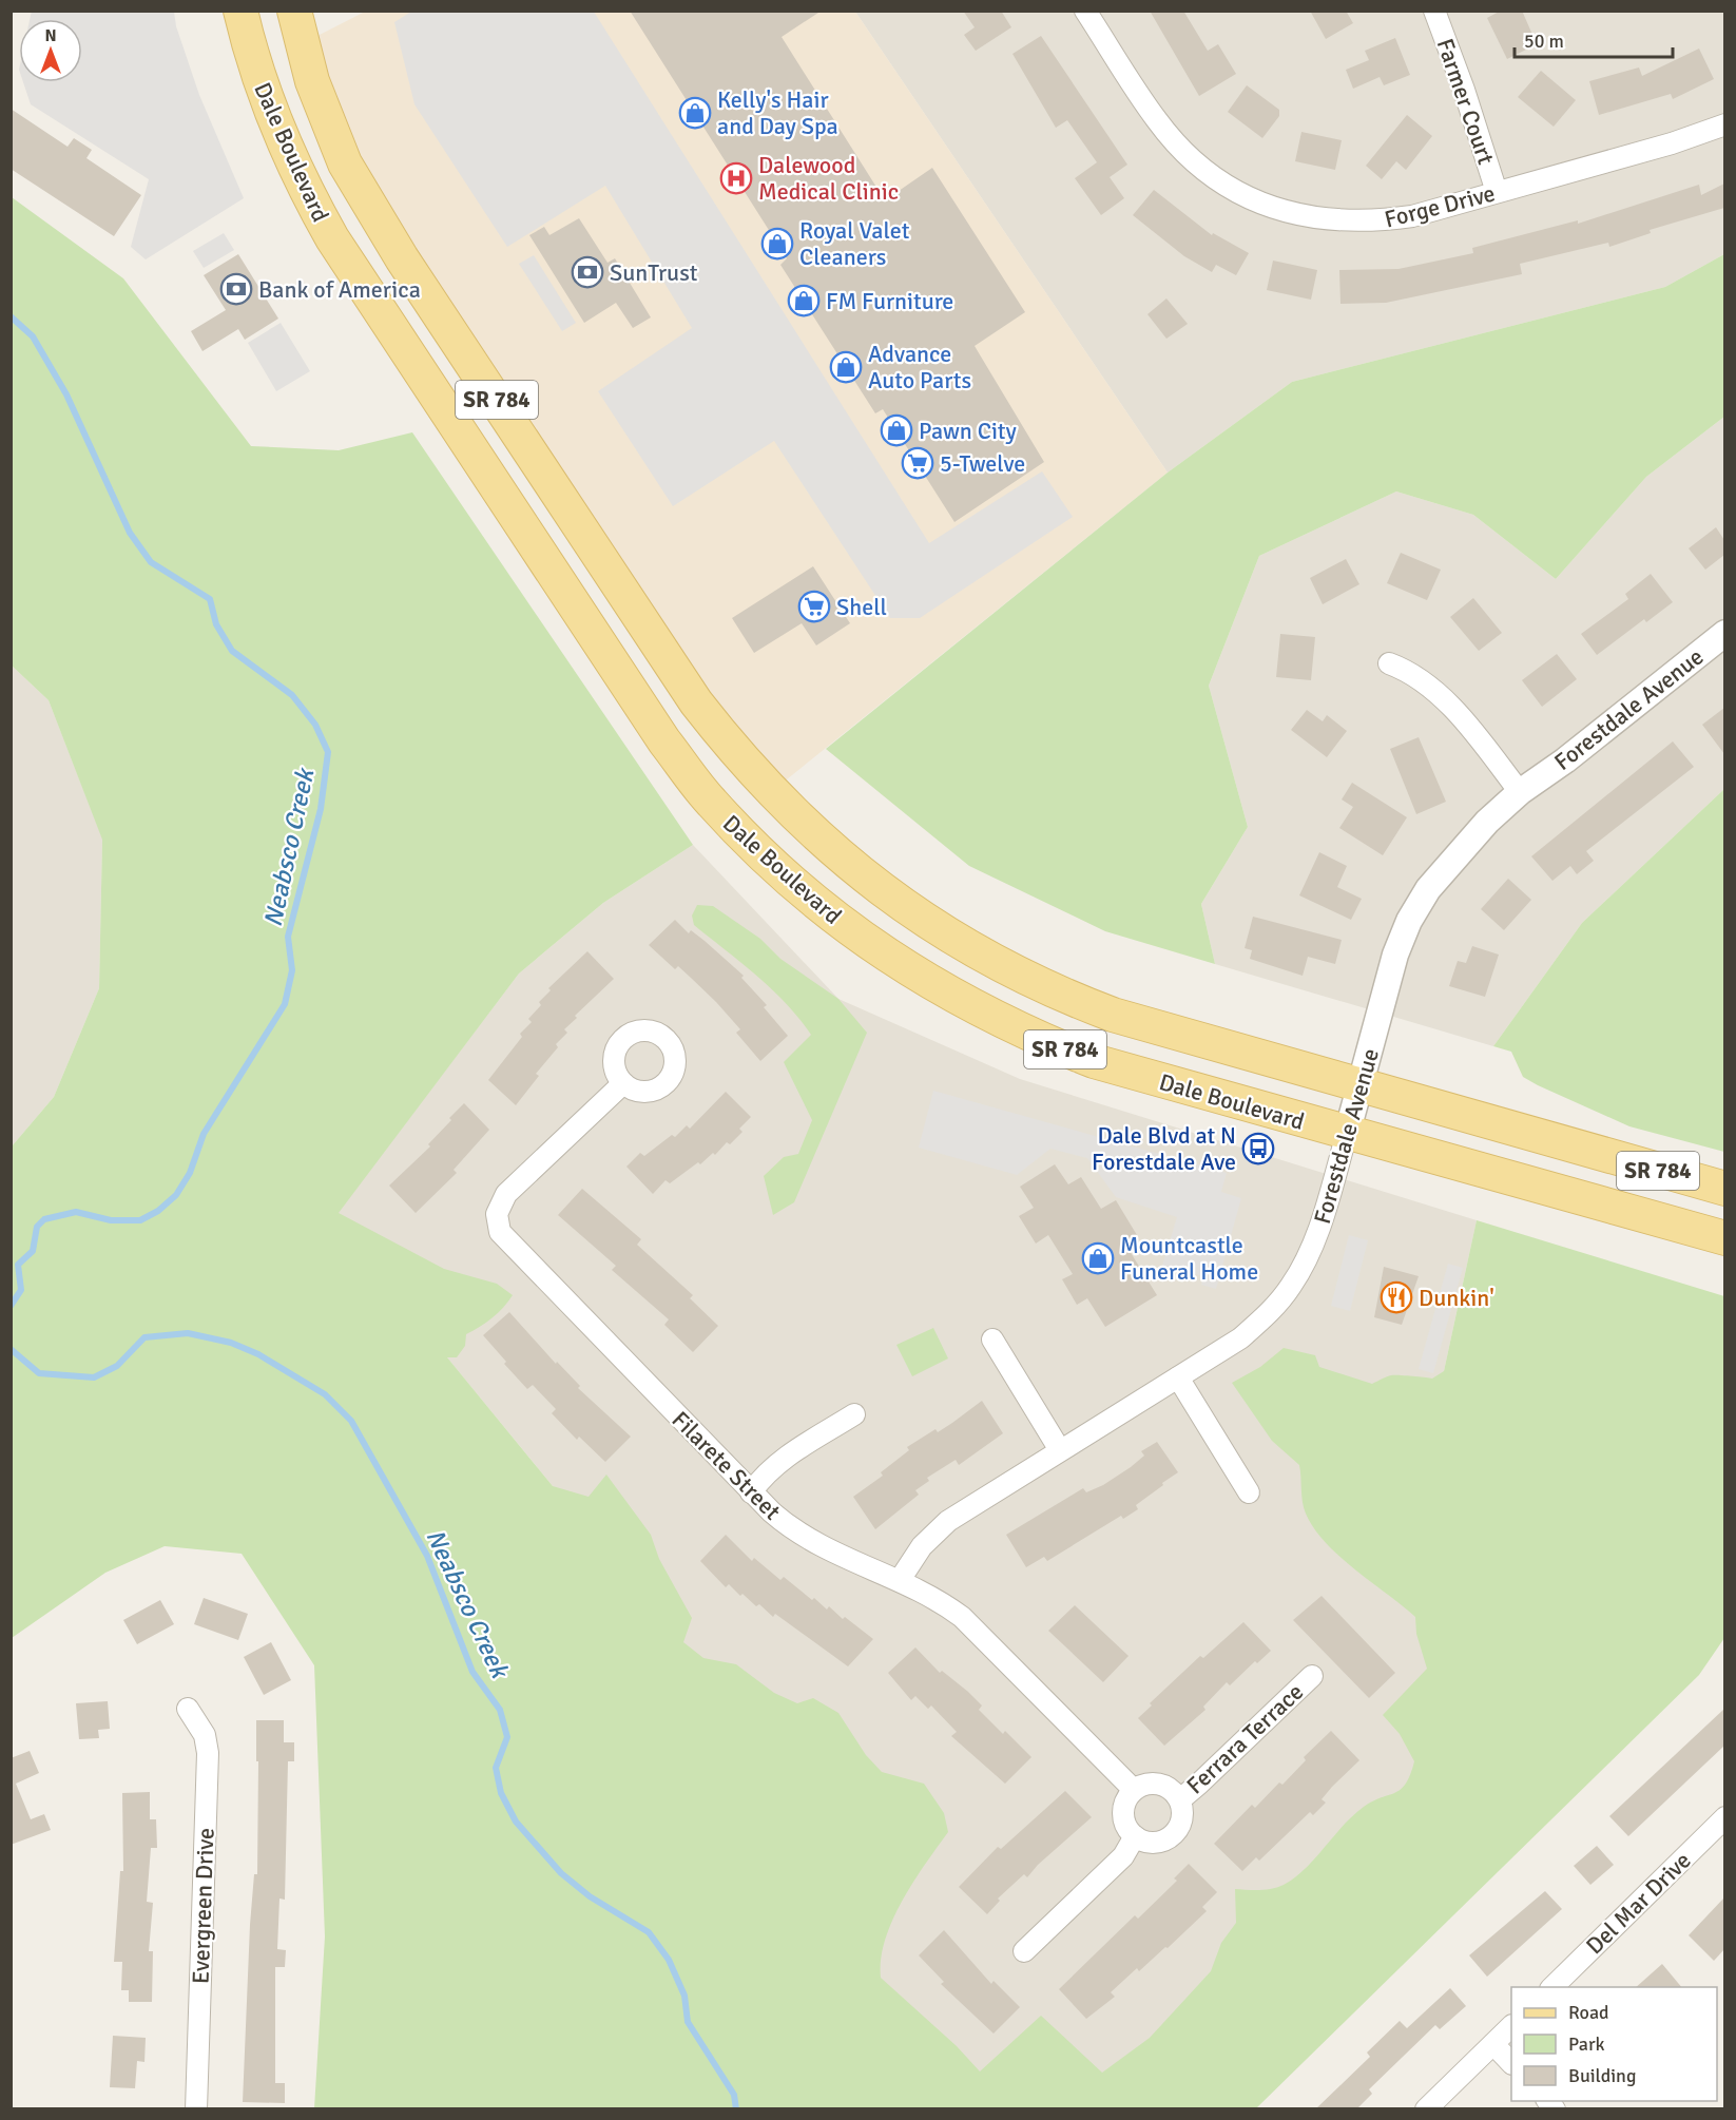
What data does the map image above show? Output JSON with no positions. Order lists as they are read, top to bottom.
{
  "streets": {
    "main road": ["Dale Boulevard", "SR 784"],
    "street": [
      "Farmer Court",
      "Forge Drive",
      "Forestdale Avenue",
      "Filarete Street",
      "Ferrara Terrace",
      "Del Mar Drive",
      "Evergreen Drive"
    ]
  },
  "crossings": [
    ["Farmer Court", "Forge Drive"],
    ["Dale Boulevard", "Forestdale Avenue"],
    ["Forestdale Avenue", "Filarete Street"],
    ["Filarete Street", "Ferrara Terrace"]
  ],
  "water": ["Neabsco Creek"],
  "places": {
    "shop": [
      "Kelly's Hair and Day Spa",
      "Royal Valet Cleaners",
      "FM Furniture",
      "Advance Auto Parts",
      "Pawn City",
      "Mountcastle Funeral Home"
    ],
    "hospital": ["Dalewood Medical Clinic"],
    "bank": ["SunTrust", "Bank of America"],
    "supermarket": ["5-Twelve", "Shell"],
    "bus stop": ["Dale Blvd at N Forestdale Ave"],
    "restaurant": ["Dunkin'"]
  },
  "legend": ["Road", "Park", "Building"],
  "scale_bar": "50 m",
  "north": "top"
}
